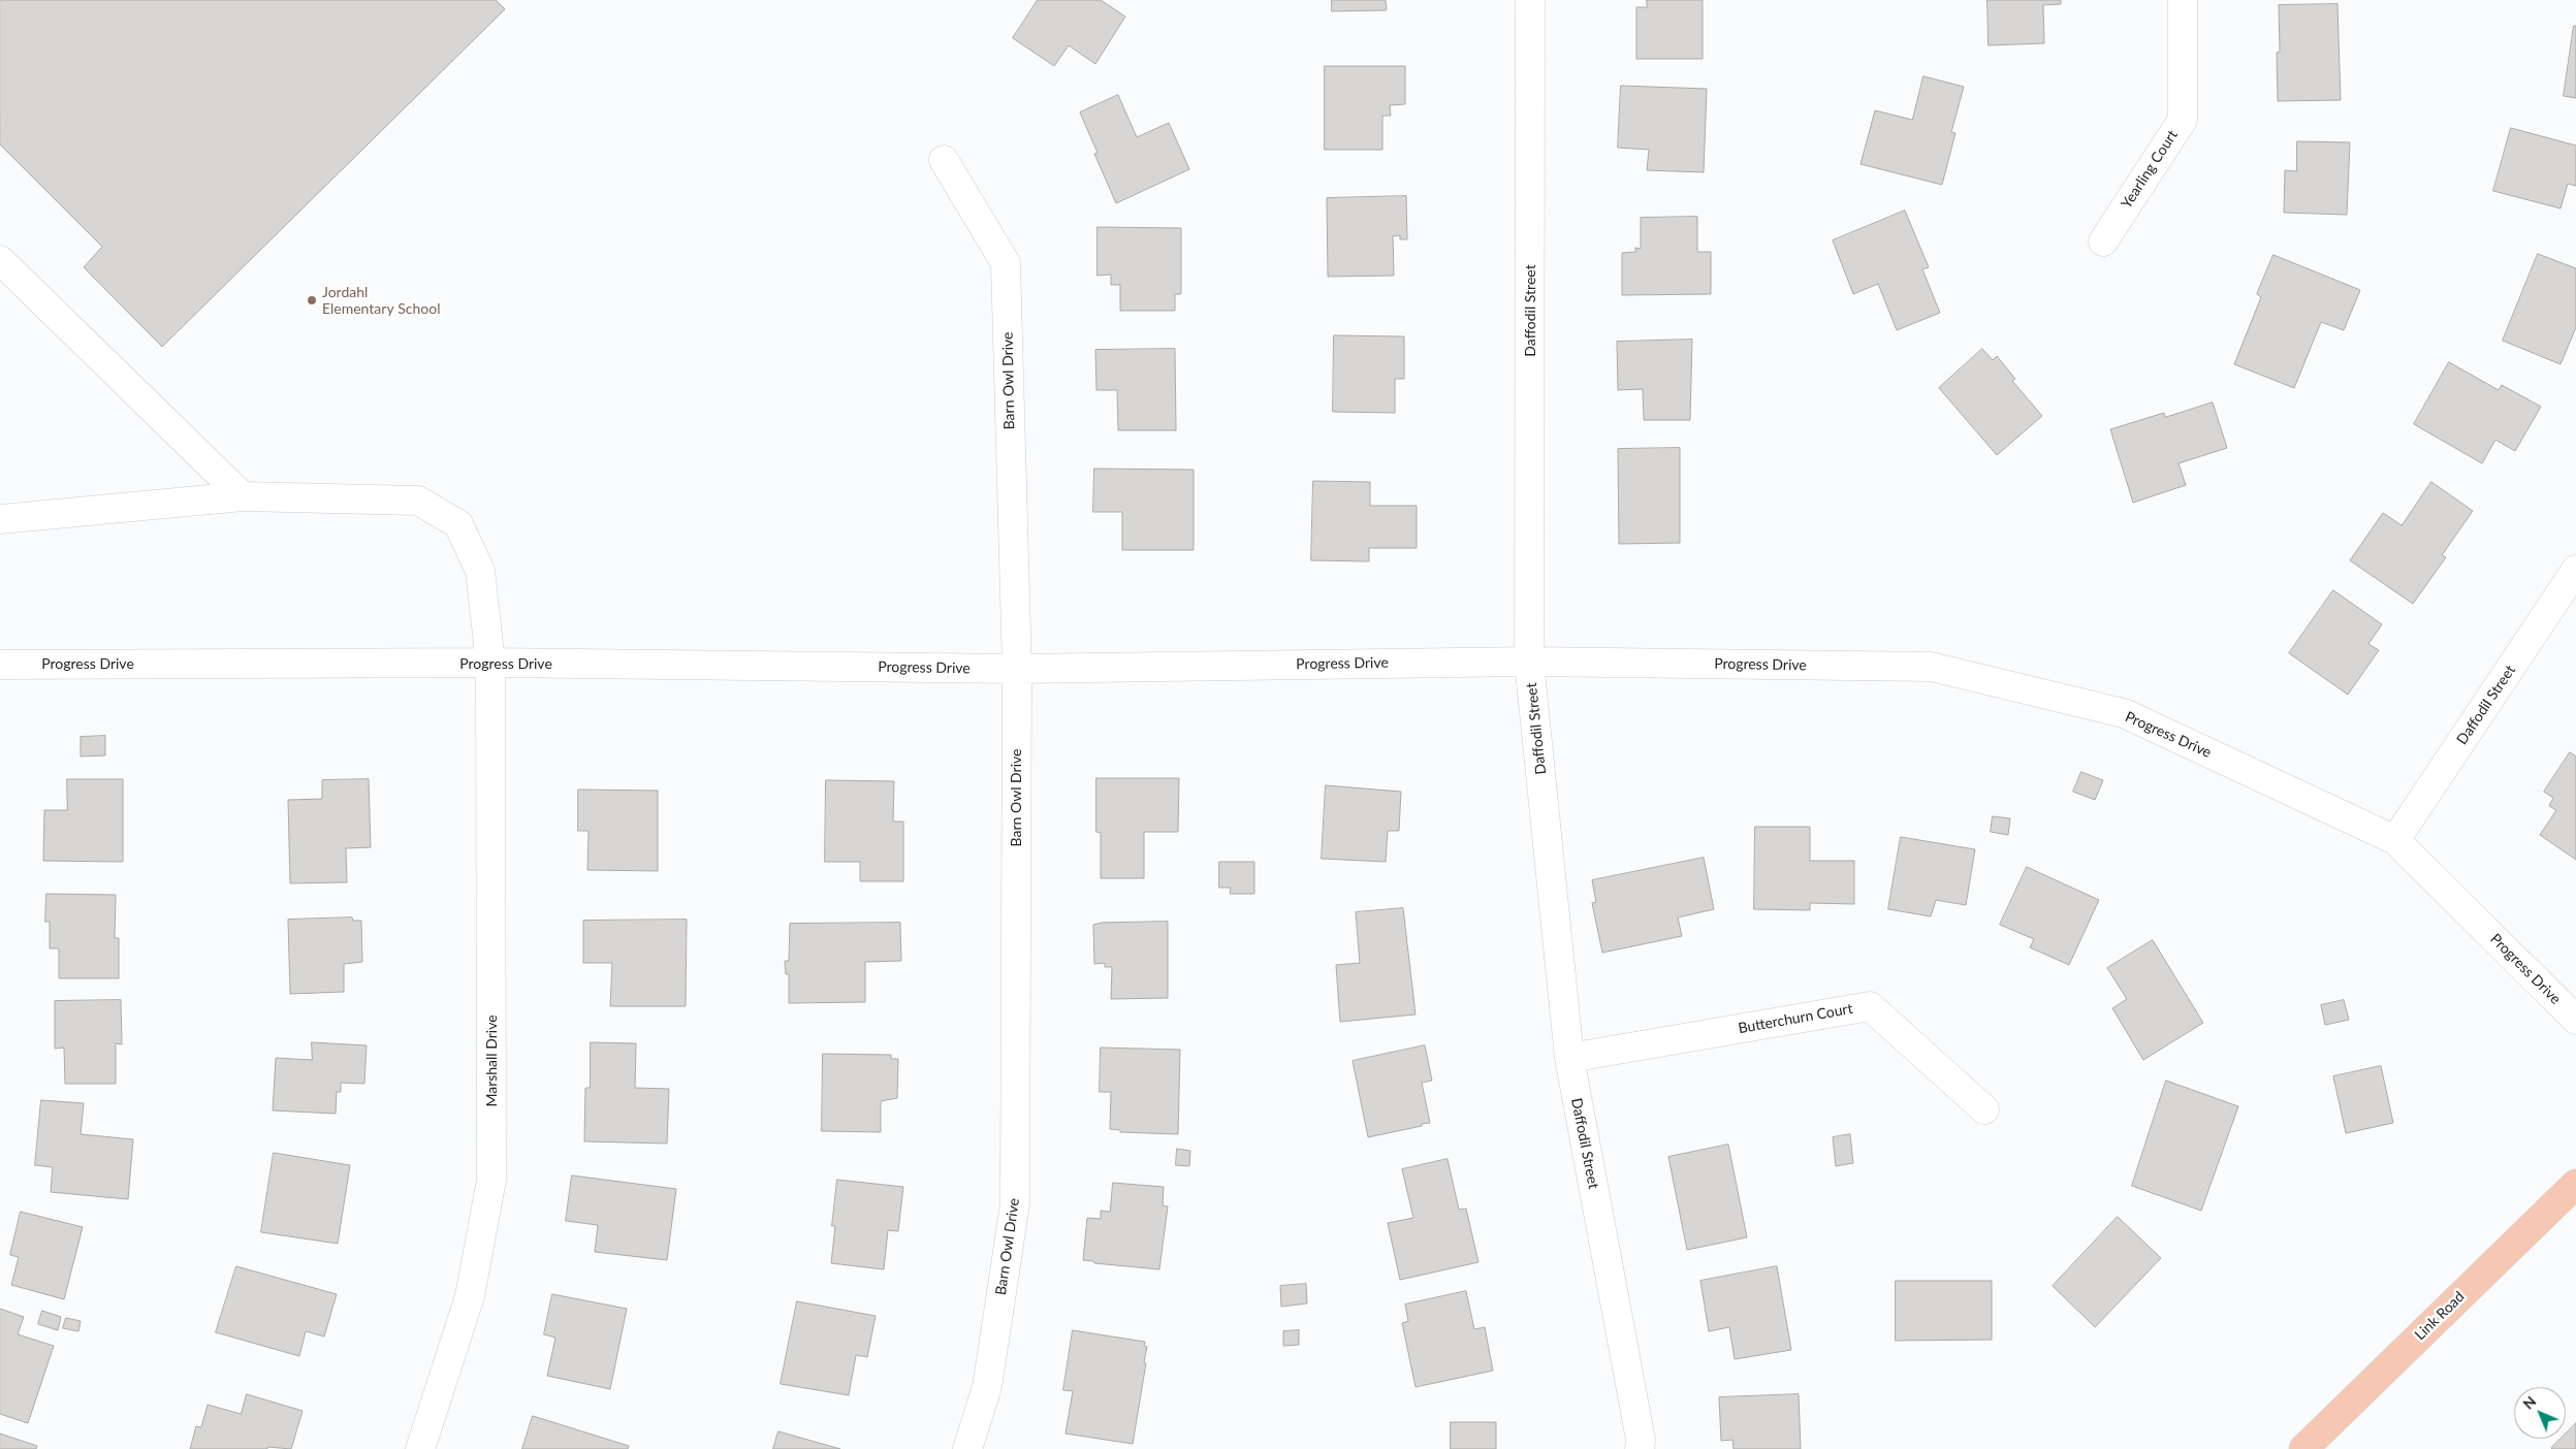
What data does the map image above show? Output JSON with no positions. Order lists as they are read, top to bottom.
{
  "streets": {
    "main road": ["Link Road"],
    "street": [
      "Yearling Court",
      "Daffodil Street",
      "Barn Owl Drive",
      "Progress Drive",
      "Butterchurn Court",
      "Marshall Drive"
    ]
  },
  "crossings": [
    ["Daffodil Street", "Progress Drive"],
    ["Daffodil Street", "Butterchurn Court"],
    ["Barn Owl Drive", "Progress Drive"],
    ["Progress Drive", "Marshall Drive"]
  ],
  "places": ["Jordahl Elementary School"],
  "north": "top left"
}
